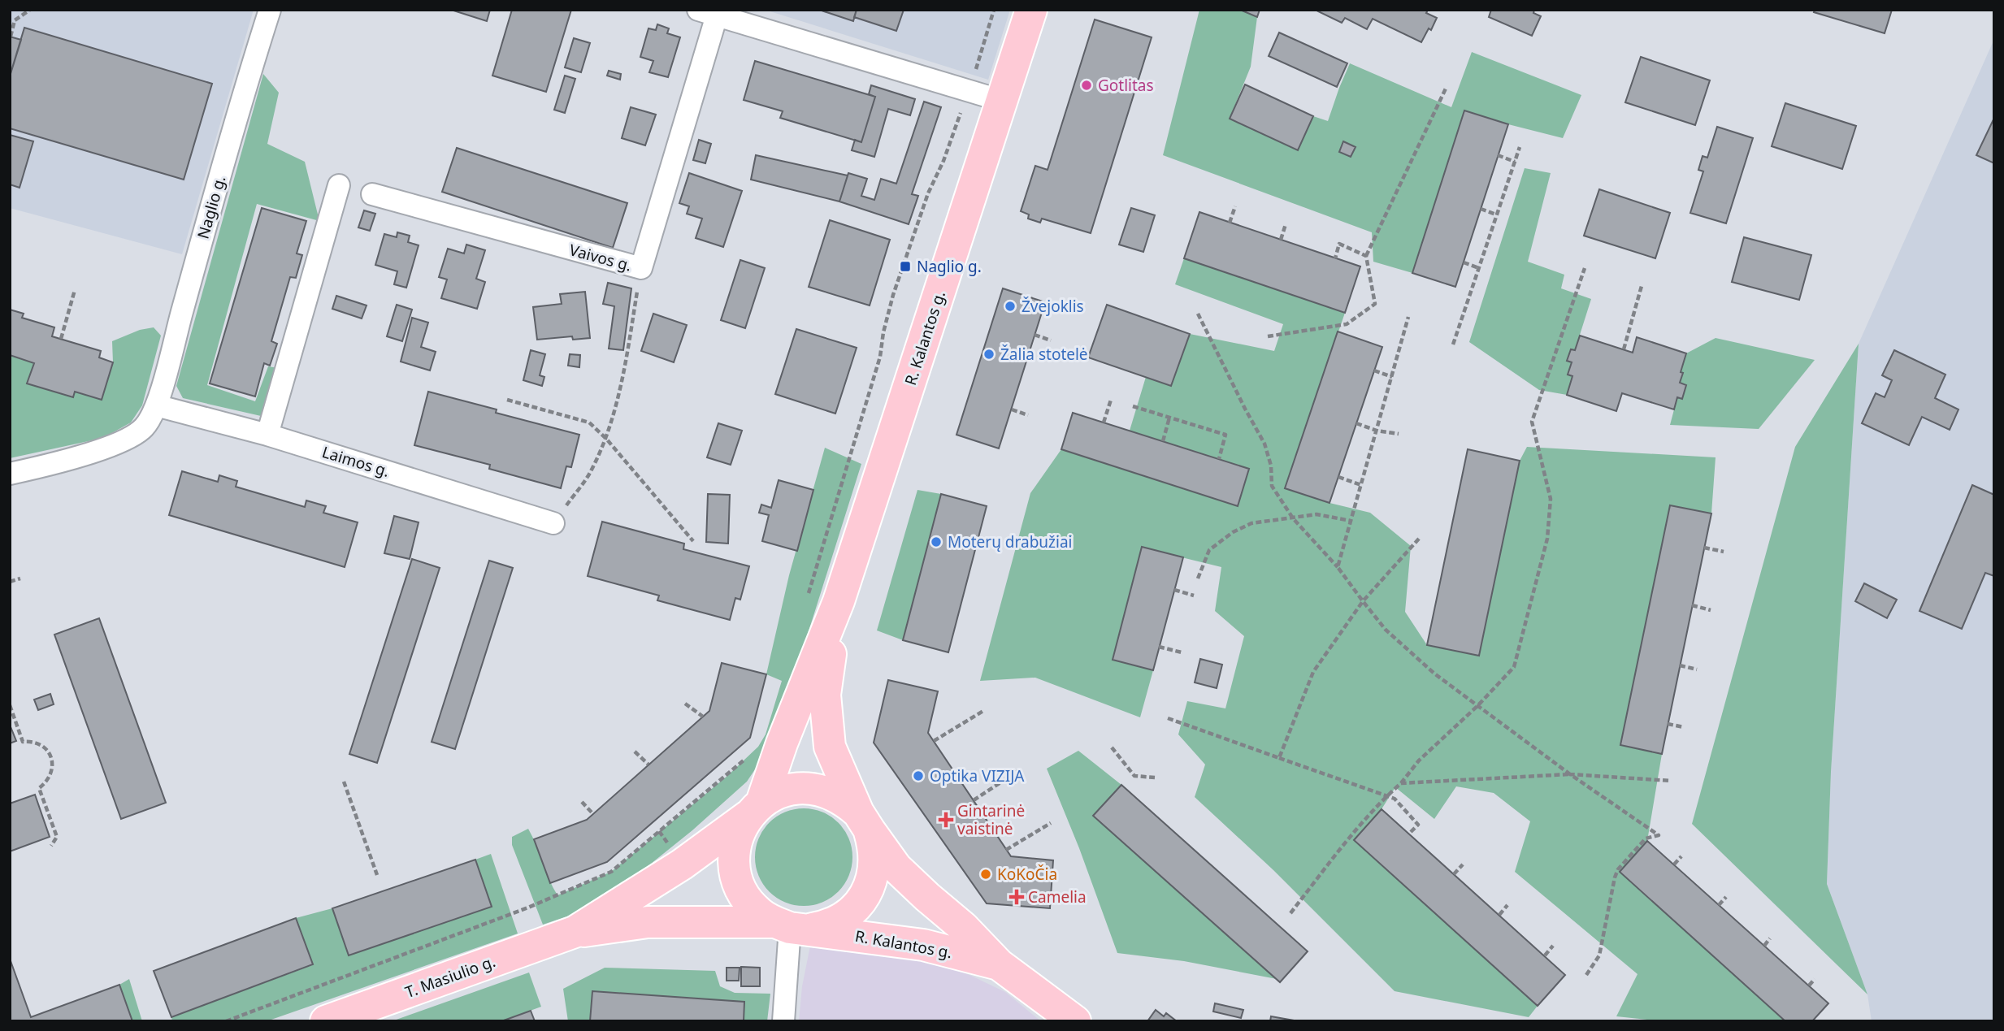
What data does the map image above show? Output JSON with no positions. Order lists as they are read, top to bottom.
{
  "streets": {
    "main road": ["R. Kalantos g.", "T. Masiulio g."],
    "street": ["Naglio g.", "Vaivos g.", "Laimos g."]
  },
  "crossings": [
    ["Naglio g.", "Laimos g."],
    ["R. Kalantos g.", "T. Masiulio g."]
  ],
  "places": {
    "other": [
      "Gotlitas",
      "Žvejoklis",
      "Žalia stotelė",
      "Moterų drabužiai",
      "Optika VIZIJA",
      "KoKoČia"
    ],
    "transit": ["Naglio g."],
    "health": ["Gintarinė vaistinė", "Camelia"]
  }
}
